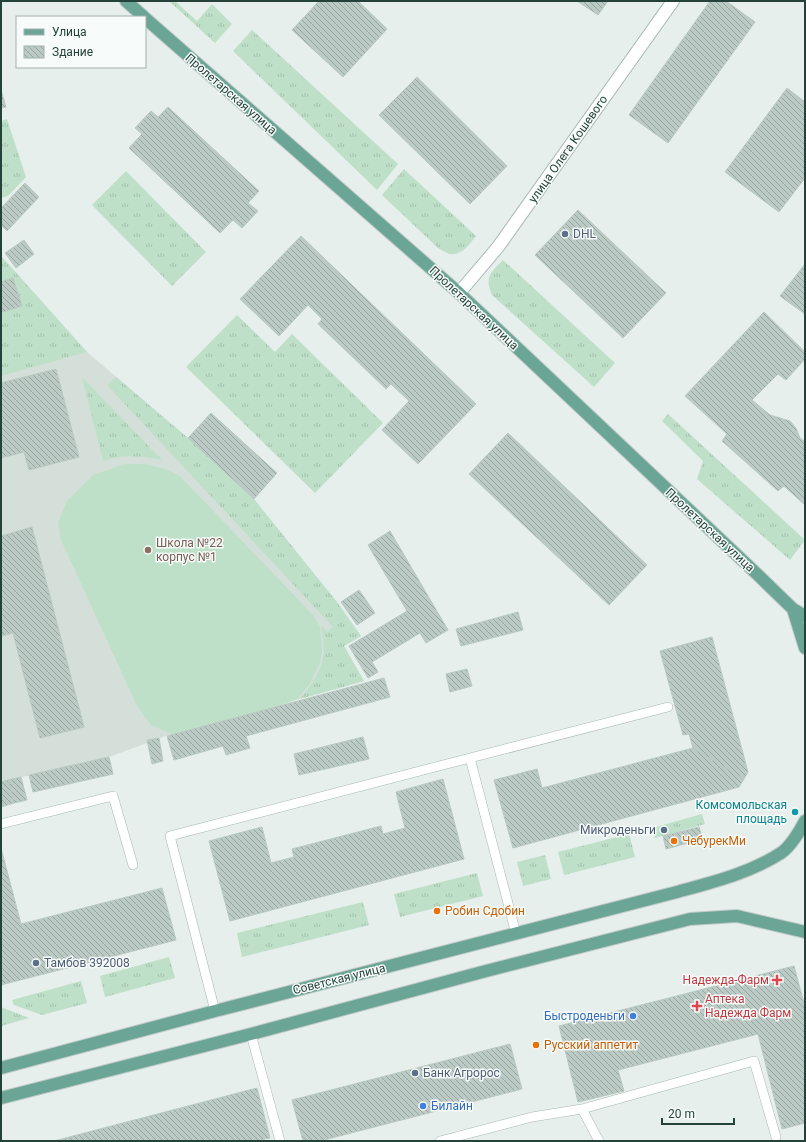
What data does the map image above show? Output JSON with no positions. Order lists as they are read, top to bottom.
{
  "streets": {
    "main road": ["Пролетарская улица", "Советская улица"],
    "street": ["улица Олега Кошевого"]
  },
  "crossings": [
    ["Пролетарская улица", "улица Олега Кошевого"]
  ],
  "places": {
    "other": [
      "DHL",
      "Школа №22 корпус №1",
      "Комсомольская площадь",
      "Микроденьги",
      "ЧебурекМи",
      "Робин Сдобин",
      "Тамбов 392008",
      "Быстроденьги",
      "Русский аппетит",
      "Банк Агророс",
      "Билайн"
    ],
    "health": ["Надежда-Фарм", "Аптека Надежда Фарм"]
  },
  "legend": ["Улица", "Здание"],
  "scale_bar": "20 m"
}
